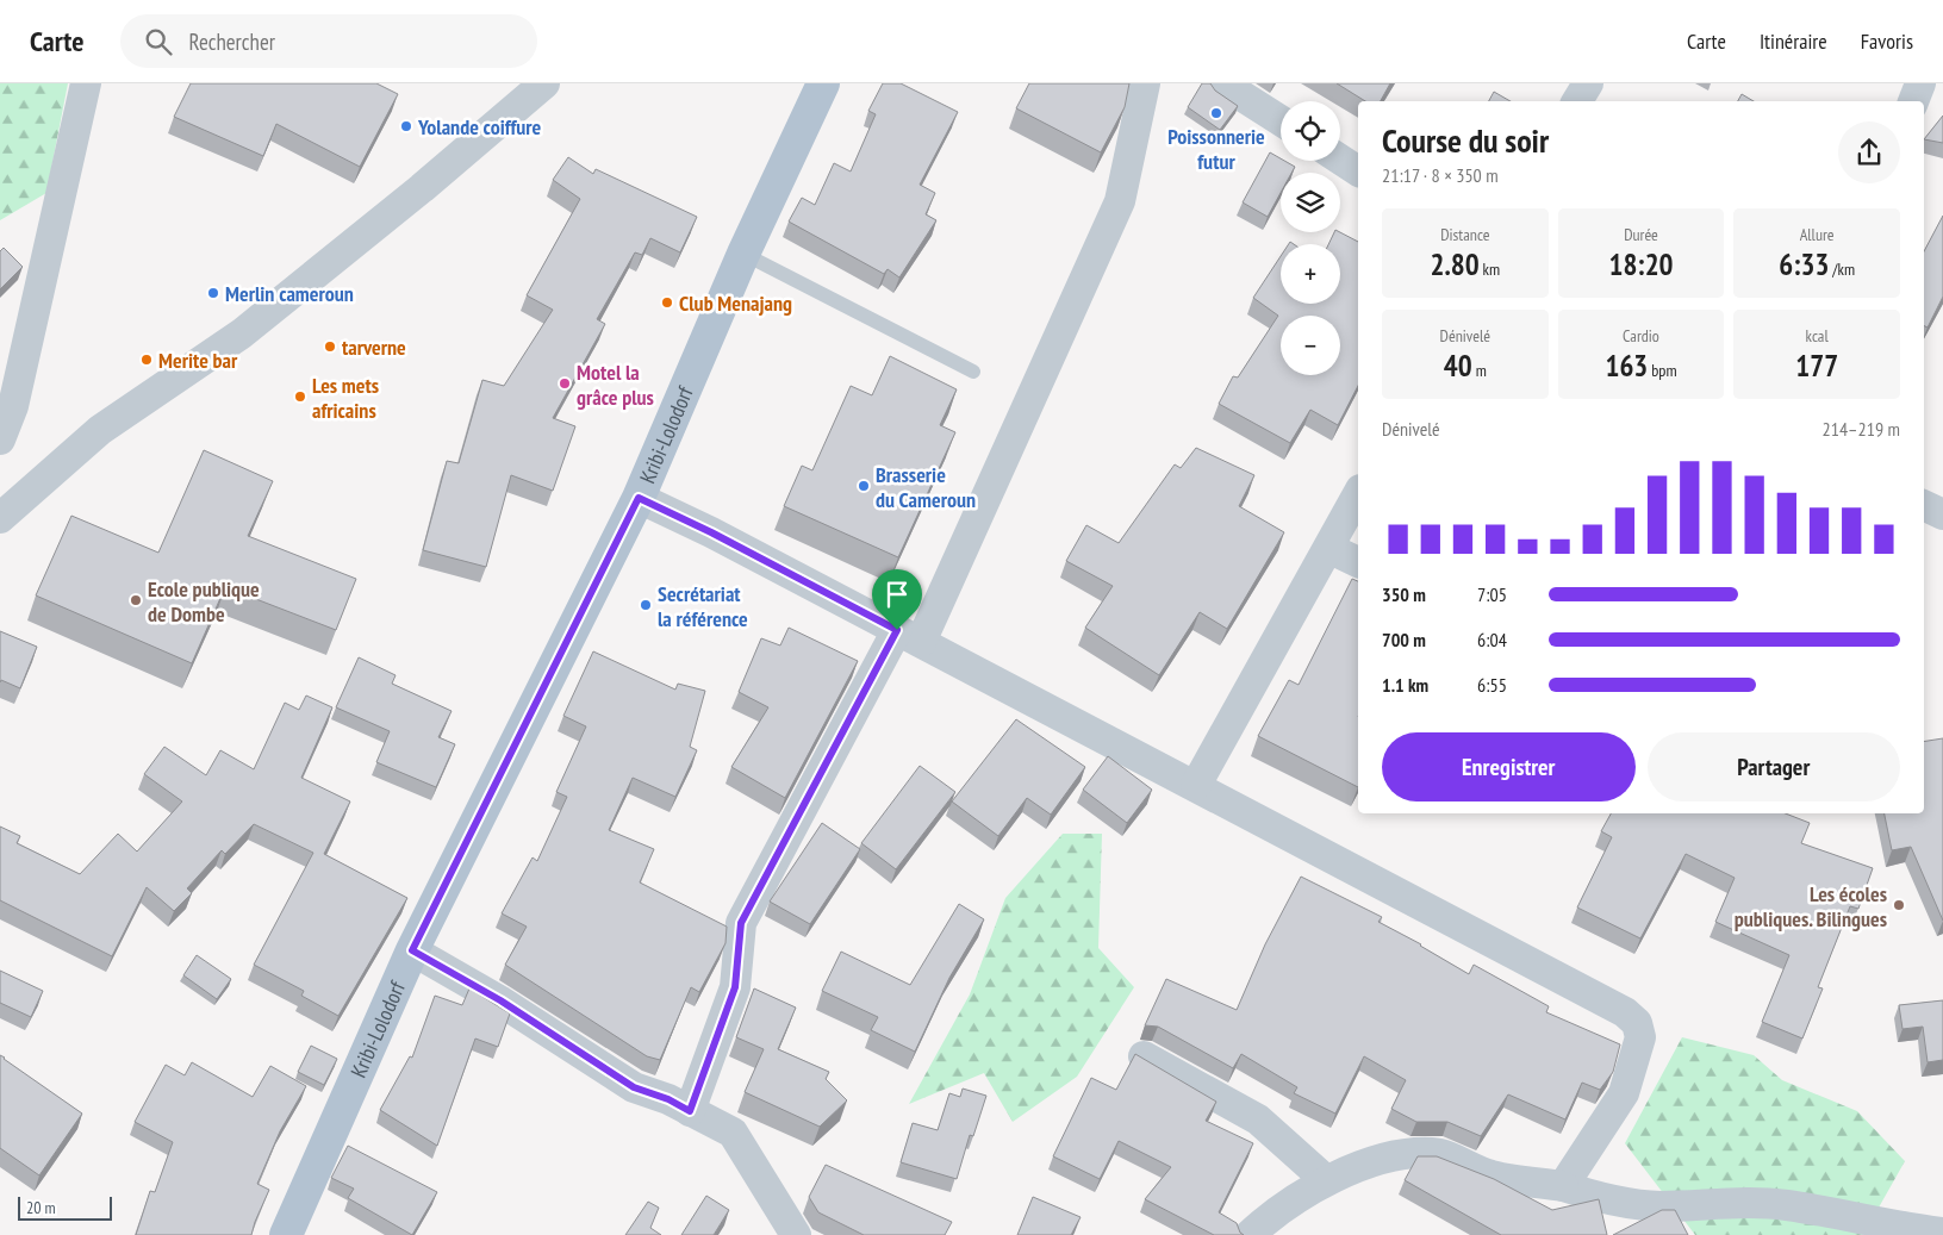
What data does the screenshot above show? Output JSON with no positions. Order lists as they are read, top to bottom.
{
  "streets": {
    "main road": ["Kribi-Lolodorf"]
  },
  "places": [
    "Poissonnerie futur",
    "Yolande coiffure",
    "Merlin cameroun",
    "Club Menajang",
    "tarverne",
    "Merite bar",
    "Motel la grâce plus",
    "Les mets africains",
    "Brasserie du Cameroun",
    "Ecole publique de Dombe",
    "Secrétariat la référence",
    "Les écoles publiques. Bilingues"
  ],
  "scale_bar": "20 m",
  "page": {
    "header": "Carte",
    "search": "Rechercher",
    "nav": ["Carte", "Itinéraire", "Favoris"],
    "map_buttons": ["+", "−"],
    "heading": ["Course du soir", "21:17 · 8 × 350 m"],
    "stats": [
      ["Distance", "2.80 km"],
      ["Durée", "18:20"],
      ["Allure", "6:33 /km"],
      ["Dénivelé", "40 m"],
      ["Cardio", "163 bpm"],
      ["kcal", "177"]
    ],
    "chart": ["Dénivelé", "214–219 m"],
    "list": [
      {
        "name": "350 m",
        "note": "7:05"
      },
      {
        "name": "700 m",
        "note": "6:04"
      },
      {
        "name": "1.1 km",
        "note": "6:55"
      }
    ],
    "buttons": ["Enregistrer", "Partager"],
    "scale": "20 m"
  }
}
